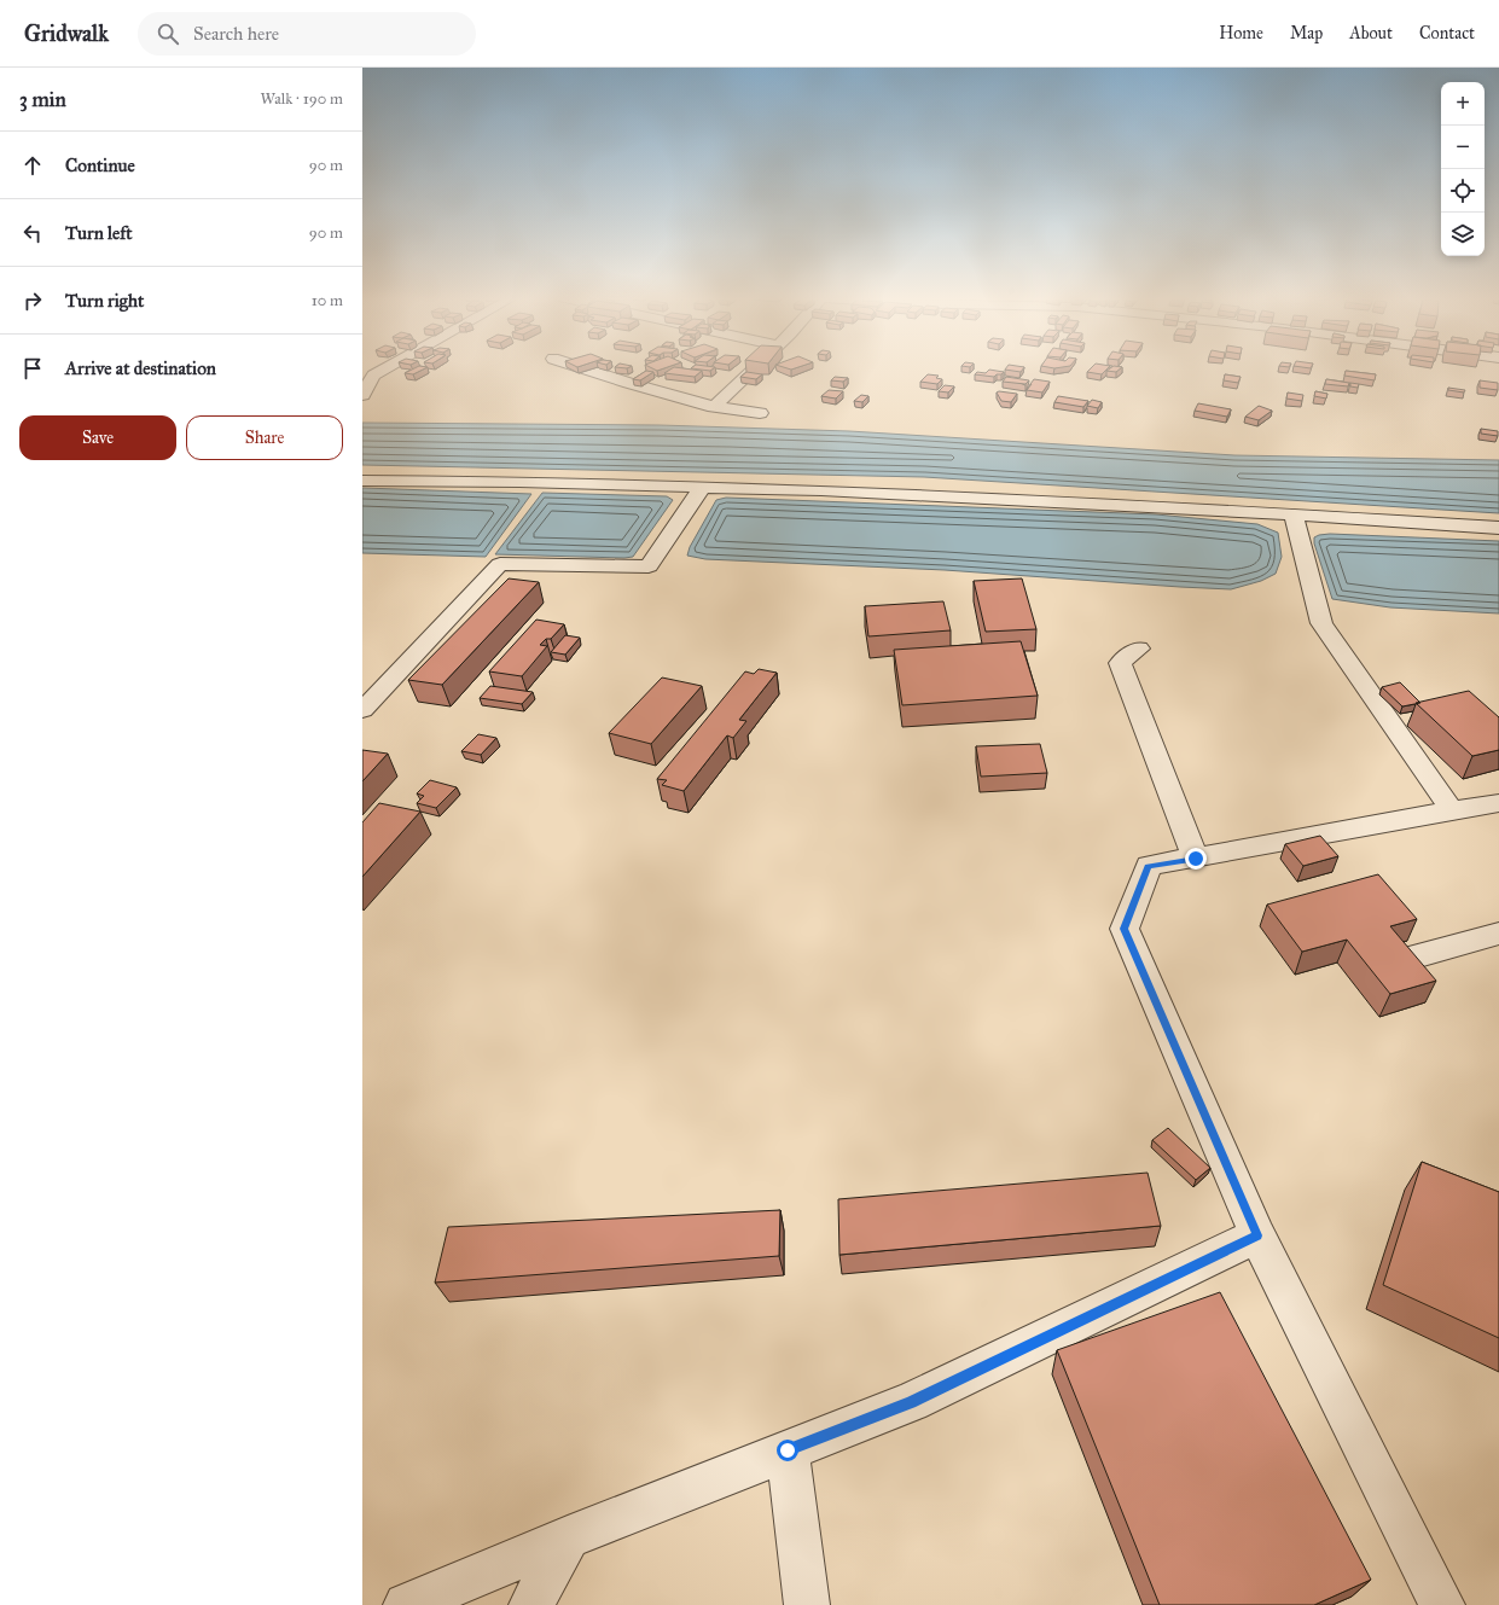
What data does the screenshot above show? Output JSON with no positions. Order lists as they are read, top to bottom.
{
  "page": {
    "header": "Gridwalk",
    "search": "Search here",
    "nav": [
      "Home",
      "Map",
      "About",
      "Contact"
    ],
    "heading": ["3 min", "Walk · 190 m"],
    "map_buttons": ["+", "−"],
    "list": [
      ["Continue", "90 m"],
      ["Turn left", "90 m"],
      ["Turn right", "10 m"],
      "Arrive at destination"
    ],
    "buttons": ["Save", "Share"]
  }
}
